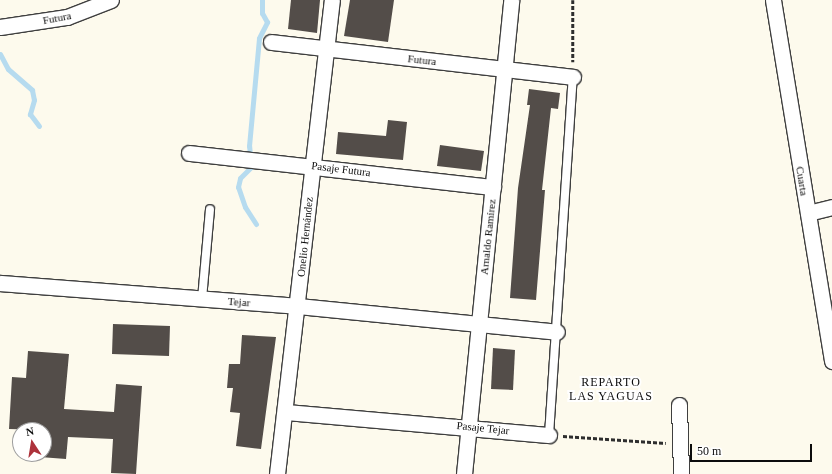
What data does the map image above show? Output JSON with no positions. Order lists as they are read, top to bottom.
{
  "streets": {
    "street": [
      "Futura",
      "Pasaje Futura",
      "Cuarta",
      "Onelio Hernández",
      "Arnaldo Ramírez",
      "Tejar",
      "Pasaje Tejar"
    ]
  },
  "crossings": [
    ["Futura", "Onelio Hernández"],
    ["Futura", "Arnaldo Ramírez"],
    ["Pasaje Futura", "Onelio Hernández"],
    ["Pasaje Futura", "Arnaldo Ramírez"],
    ["Onelio Hernández", "Tejar"],
    ["Onelio Hernández", "Pasaje Tejar"],
    ["Arnaldo Ramírez", "Tejar"],
    ["Arnaldo Ramírez", "Pasaje Tejar"]
  ],
  "districts": ["REPARTO LAS YAGUAS"],
  "scale_bar": "50 m",
  "north": "top"
}
